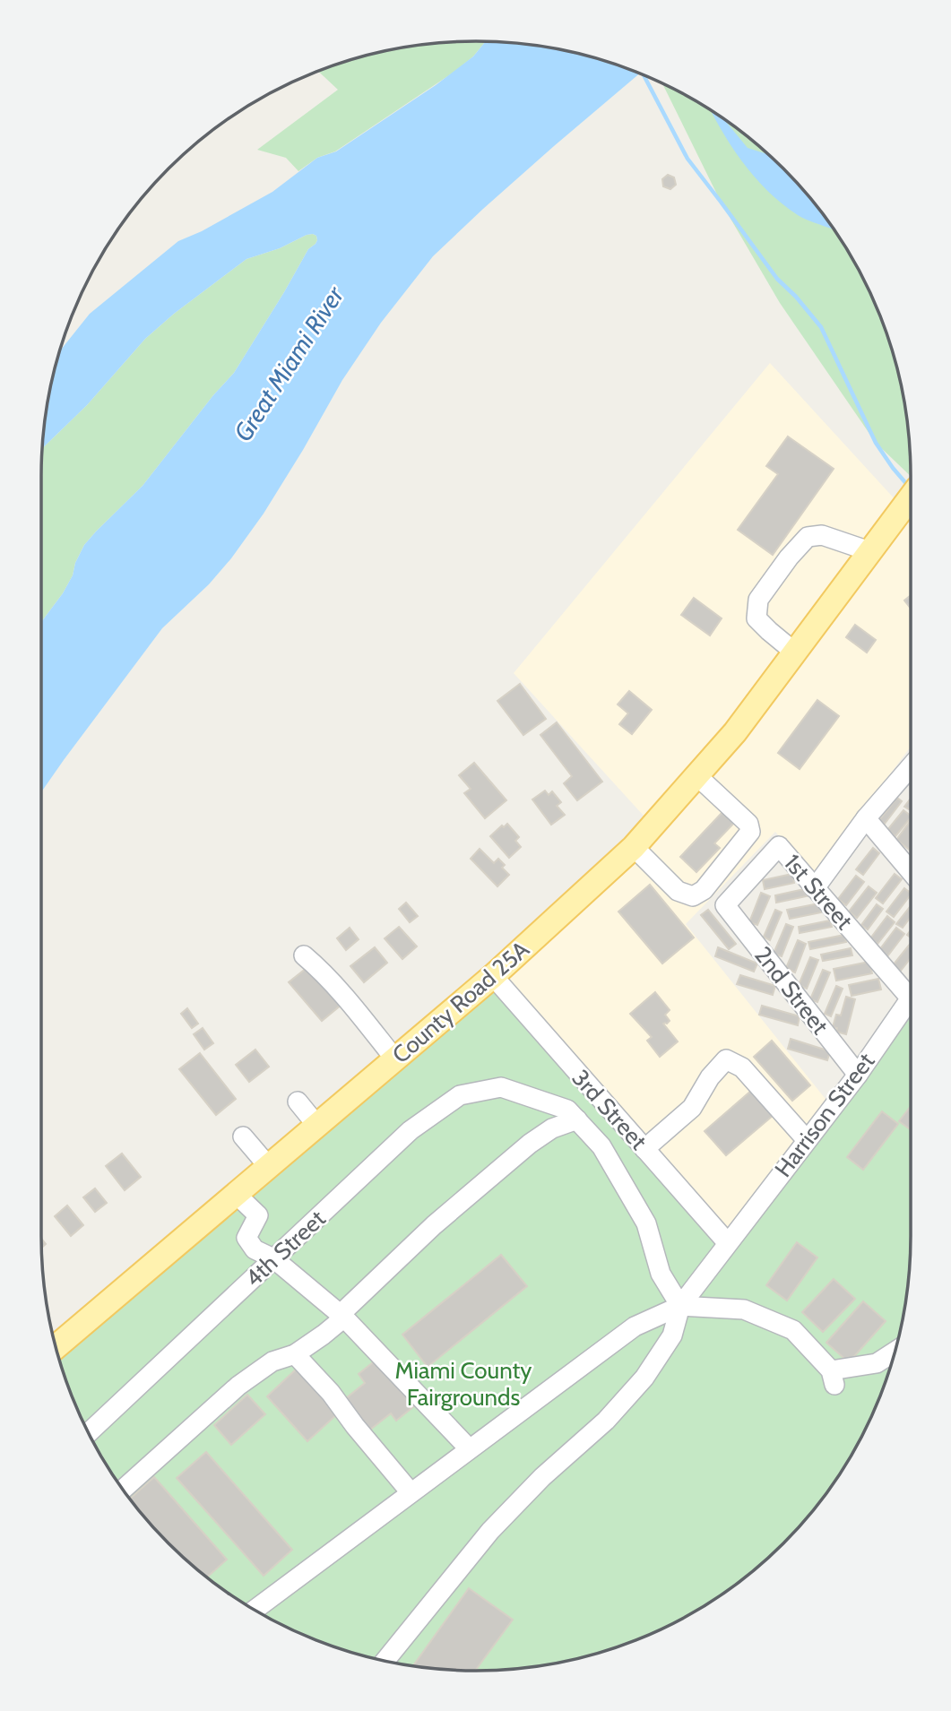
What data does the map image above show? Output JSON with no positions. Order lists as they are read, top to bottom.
{
  "streets": {
    "main road": ["County Road 25A"],
    "street": [
      "1st Street",
      "2nd Street",
      "3rd Street",
      "Harrison Street",
      "4th Street"
    ]
  },
  "crossings": [
    ["1st Street", "2nd Street"],
    ["2nd Street", "Harrison Street"],
    ["County Road 25A", "3rd Street"],
    ["3rd Street", "Harrison Street"]
  ],
  "water": ["Great Miami River"],
  "parks": ["Miami County Fairgrounds"]
}
